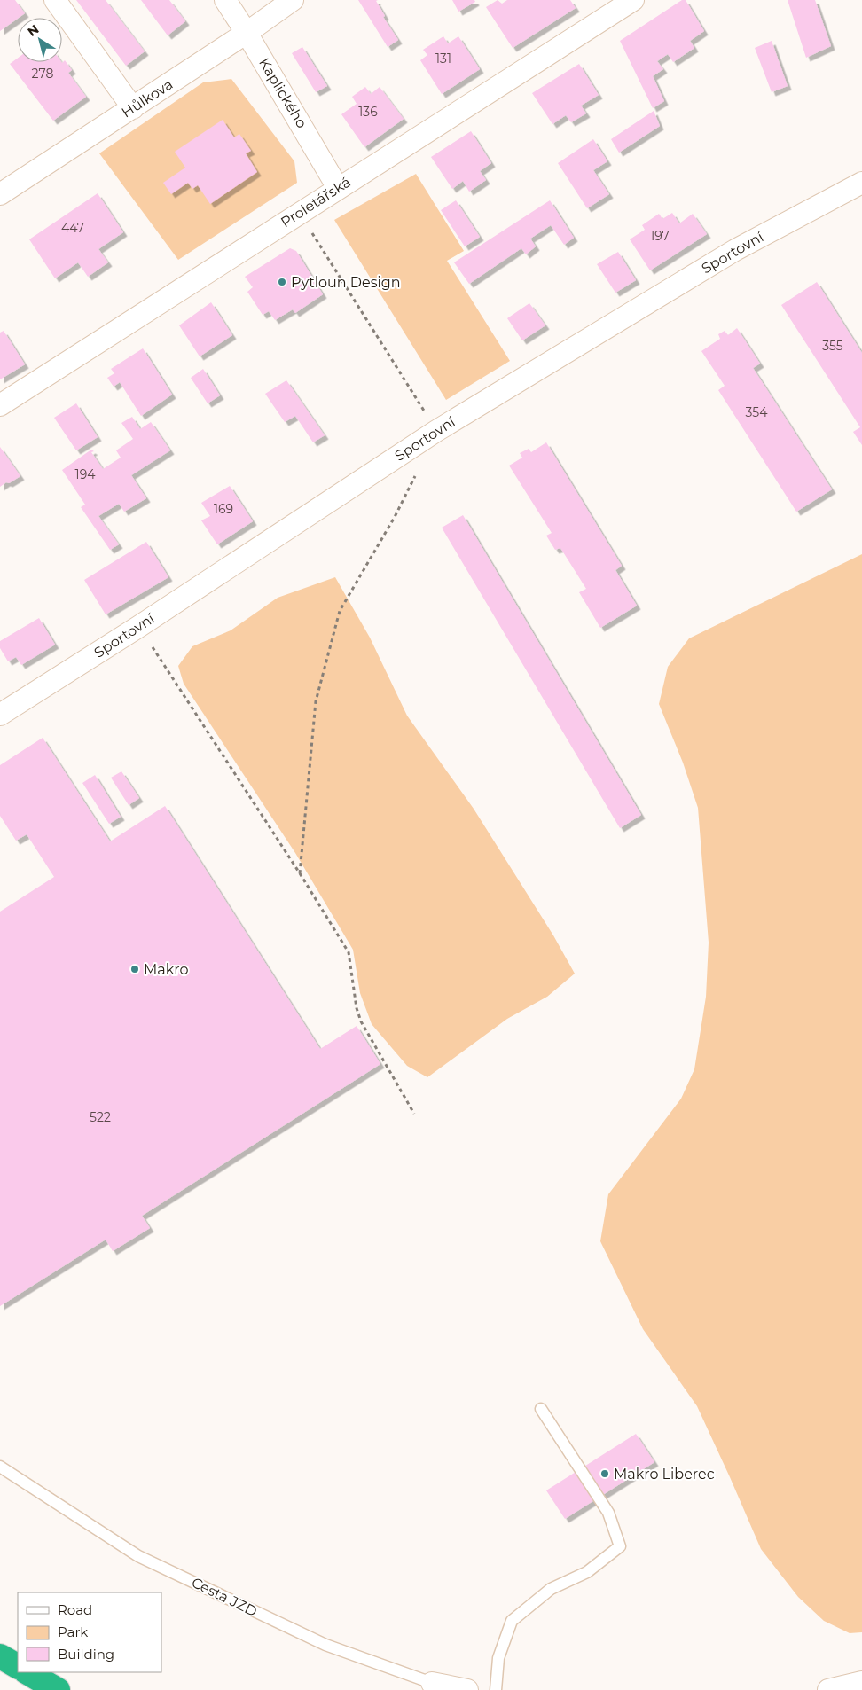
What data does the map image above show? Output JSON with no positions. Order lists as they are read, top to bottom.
{
  "streets": {
    "street": [
      "Kaplického",
      "Hůlkova",
      "Proletářská",
      "Sportovní",
      "Cesta JZD"
    ]
  },
  "crossings": [
    ["Kaplického", "Hůlkova"],
    ["Kaplického", "Proletářská"]
  ],
  "places": ["Pytloun Design", "Makro", "Makro Liberec"],
  "house_numbers": [
    "131",
    "278",
    "136",
    "447",
    "197",
    "355",
    "354",
    "194",
    "169",
    "522"
  ],
  "legend": ["Road", "Park", "Building"],
  "north": "top left"
}
